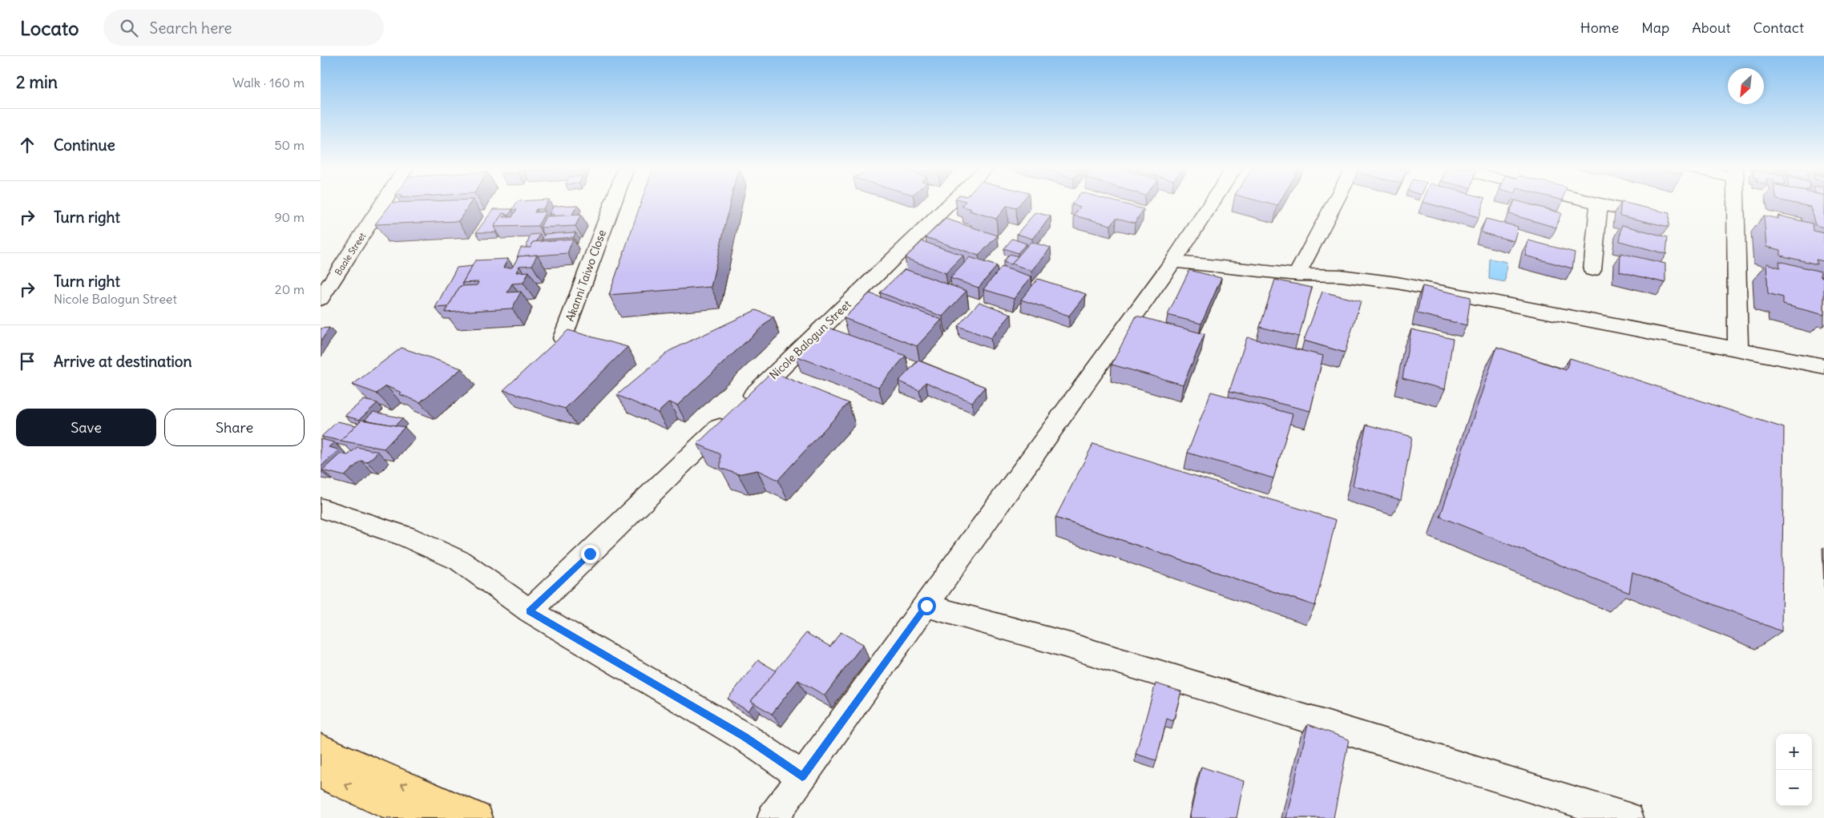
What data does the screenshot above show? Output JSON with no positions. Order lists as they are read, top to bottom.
{
  "streets": {
    "street": ["Baale Street", "Akanni Taiwo Close", "Nicole Balogun Street"]
  },
  "north": "bottom left",
  "page": {
    "header": "Locato",
    "search": "Search here",
    "nav": [
      "Home",
      "Map",
      "About",
      "Contact"
    ],
    "heading": ["2 min", "Walk · 160 m"],
    "list": [
      ["Continue", "50 m"],
      ["Turn right", "90 m"],
      ["Turn right", "Nicole Balogun Street", "20 m"],
      "Arrive at destination"
    ],
    "buttons": ["Save", "Share"],
    "map_buttons": ["+", "−"]
  }
}
